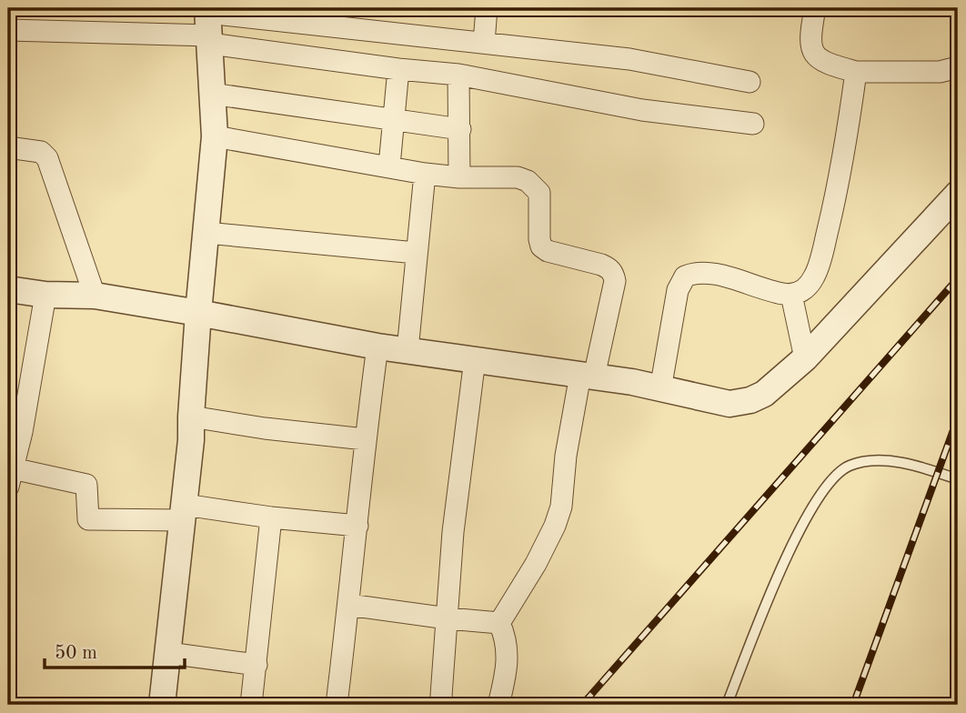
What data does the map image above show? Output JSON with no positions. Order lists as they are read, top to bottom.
{
  "scale_bar": "50 m"
}
